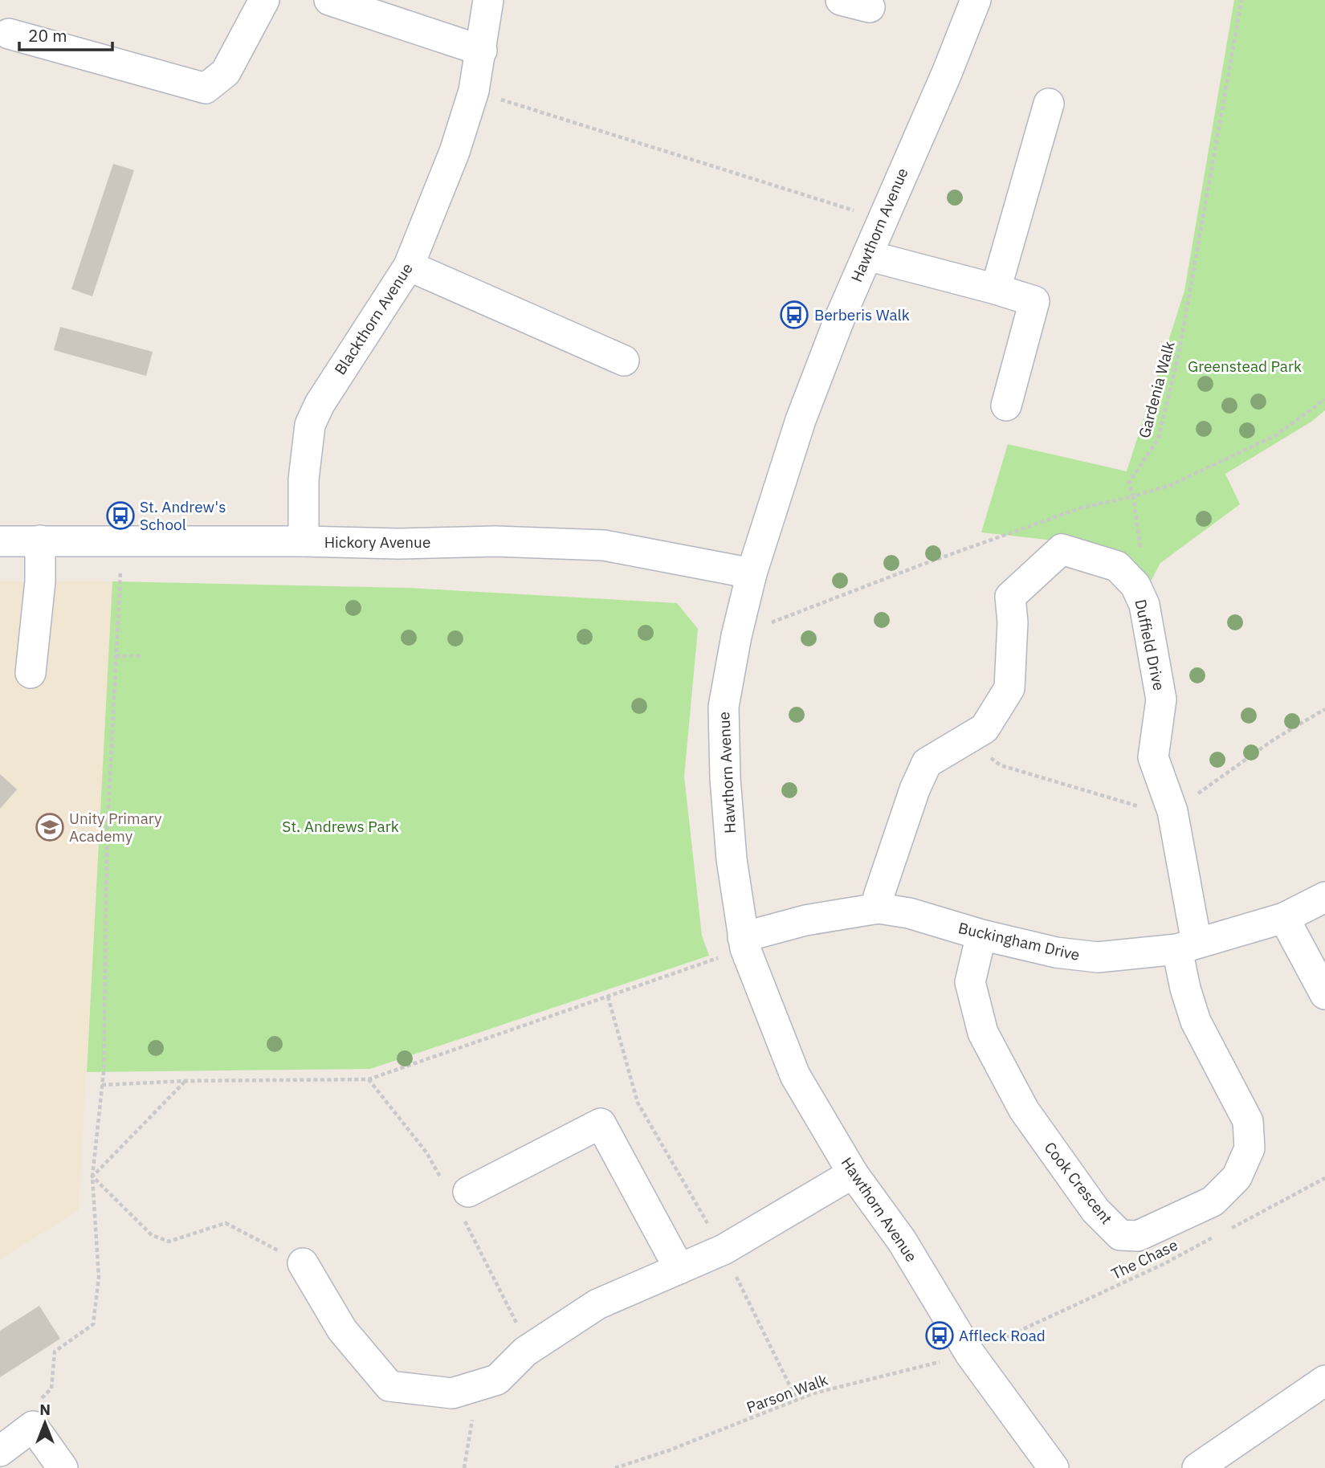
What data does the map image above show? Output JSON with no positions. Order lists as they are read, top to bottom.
{
  "streets": {
    "street": [
      "Hawthorn Avenue",
      "Blackthorn Avenue",
      "Hickory Avenue",
      "Duffield Drive",
      "Buckingham Drive",
      "Cook Crescent"
    ],
    "path": ["Gardenia Walk", "The Chase", "Parson Walk"]
  },
  "crossings": [
    ["Hawthorn Avenue", "Hickory Avenue"],
    ["Hawthorn Avenue", "Buckingham Drive"],
    ["Hawthorn Avenue", "The Chase"],
    ["Hawthorn Avenue", "Parson Walk"],
    ["Blackthorn Avenue", "Hickory Avenue"],
    ["Gardenia Walk", "Duffield Drive"],
    ["Duffield Drive", "Buckingham Drive"],
    ["Duffield Drive", "Cook Crescent"],
    ["Buckingham Drive", "Cook Crescent"],
    ["The Chase", "Parson Walk"]
  ],
  "parks": ["Greenstead Park", "St. Andrews Park"],
  "places": {
    "bus stop": ["Berberis Walk", "St. Andrew's School", "Affleck Road"],
    "school or university": ["Unity Primary Academy"]
  },
  "scale_bar": "20 m",
  "north": "top"
}
